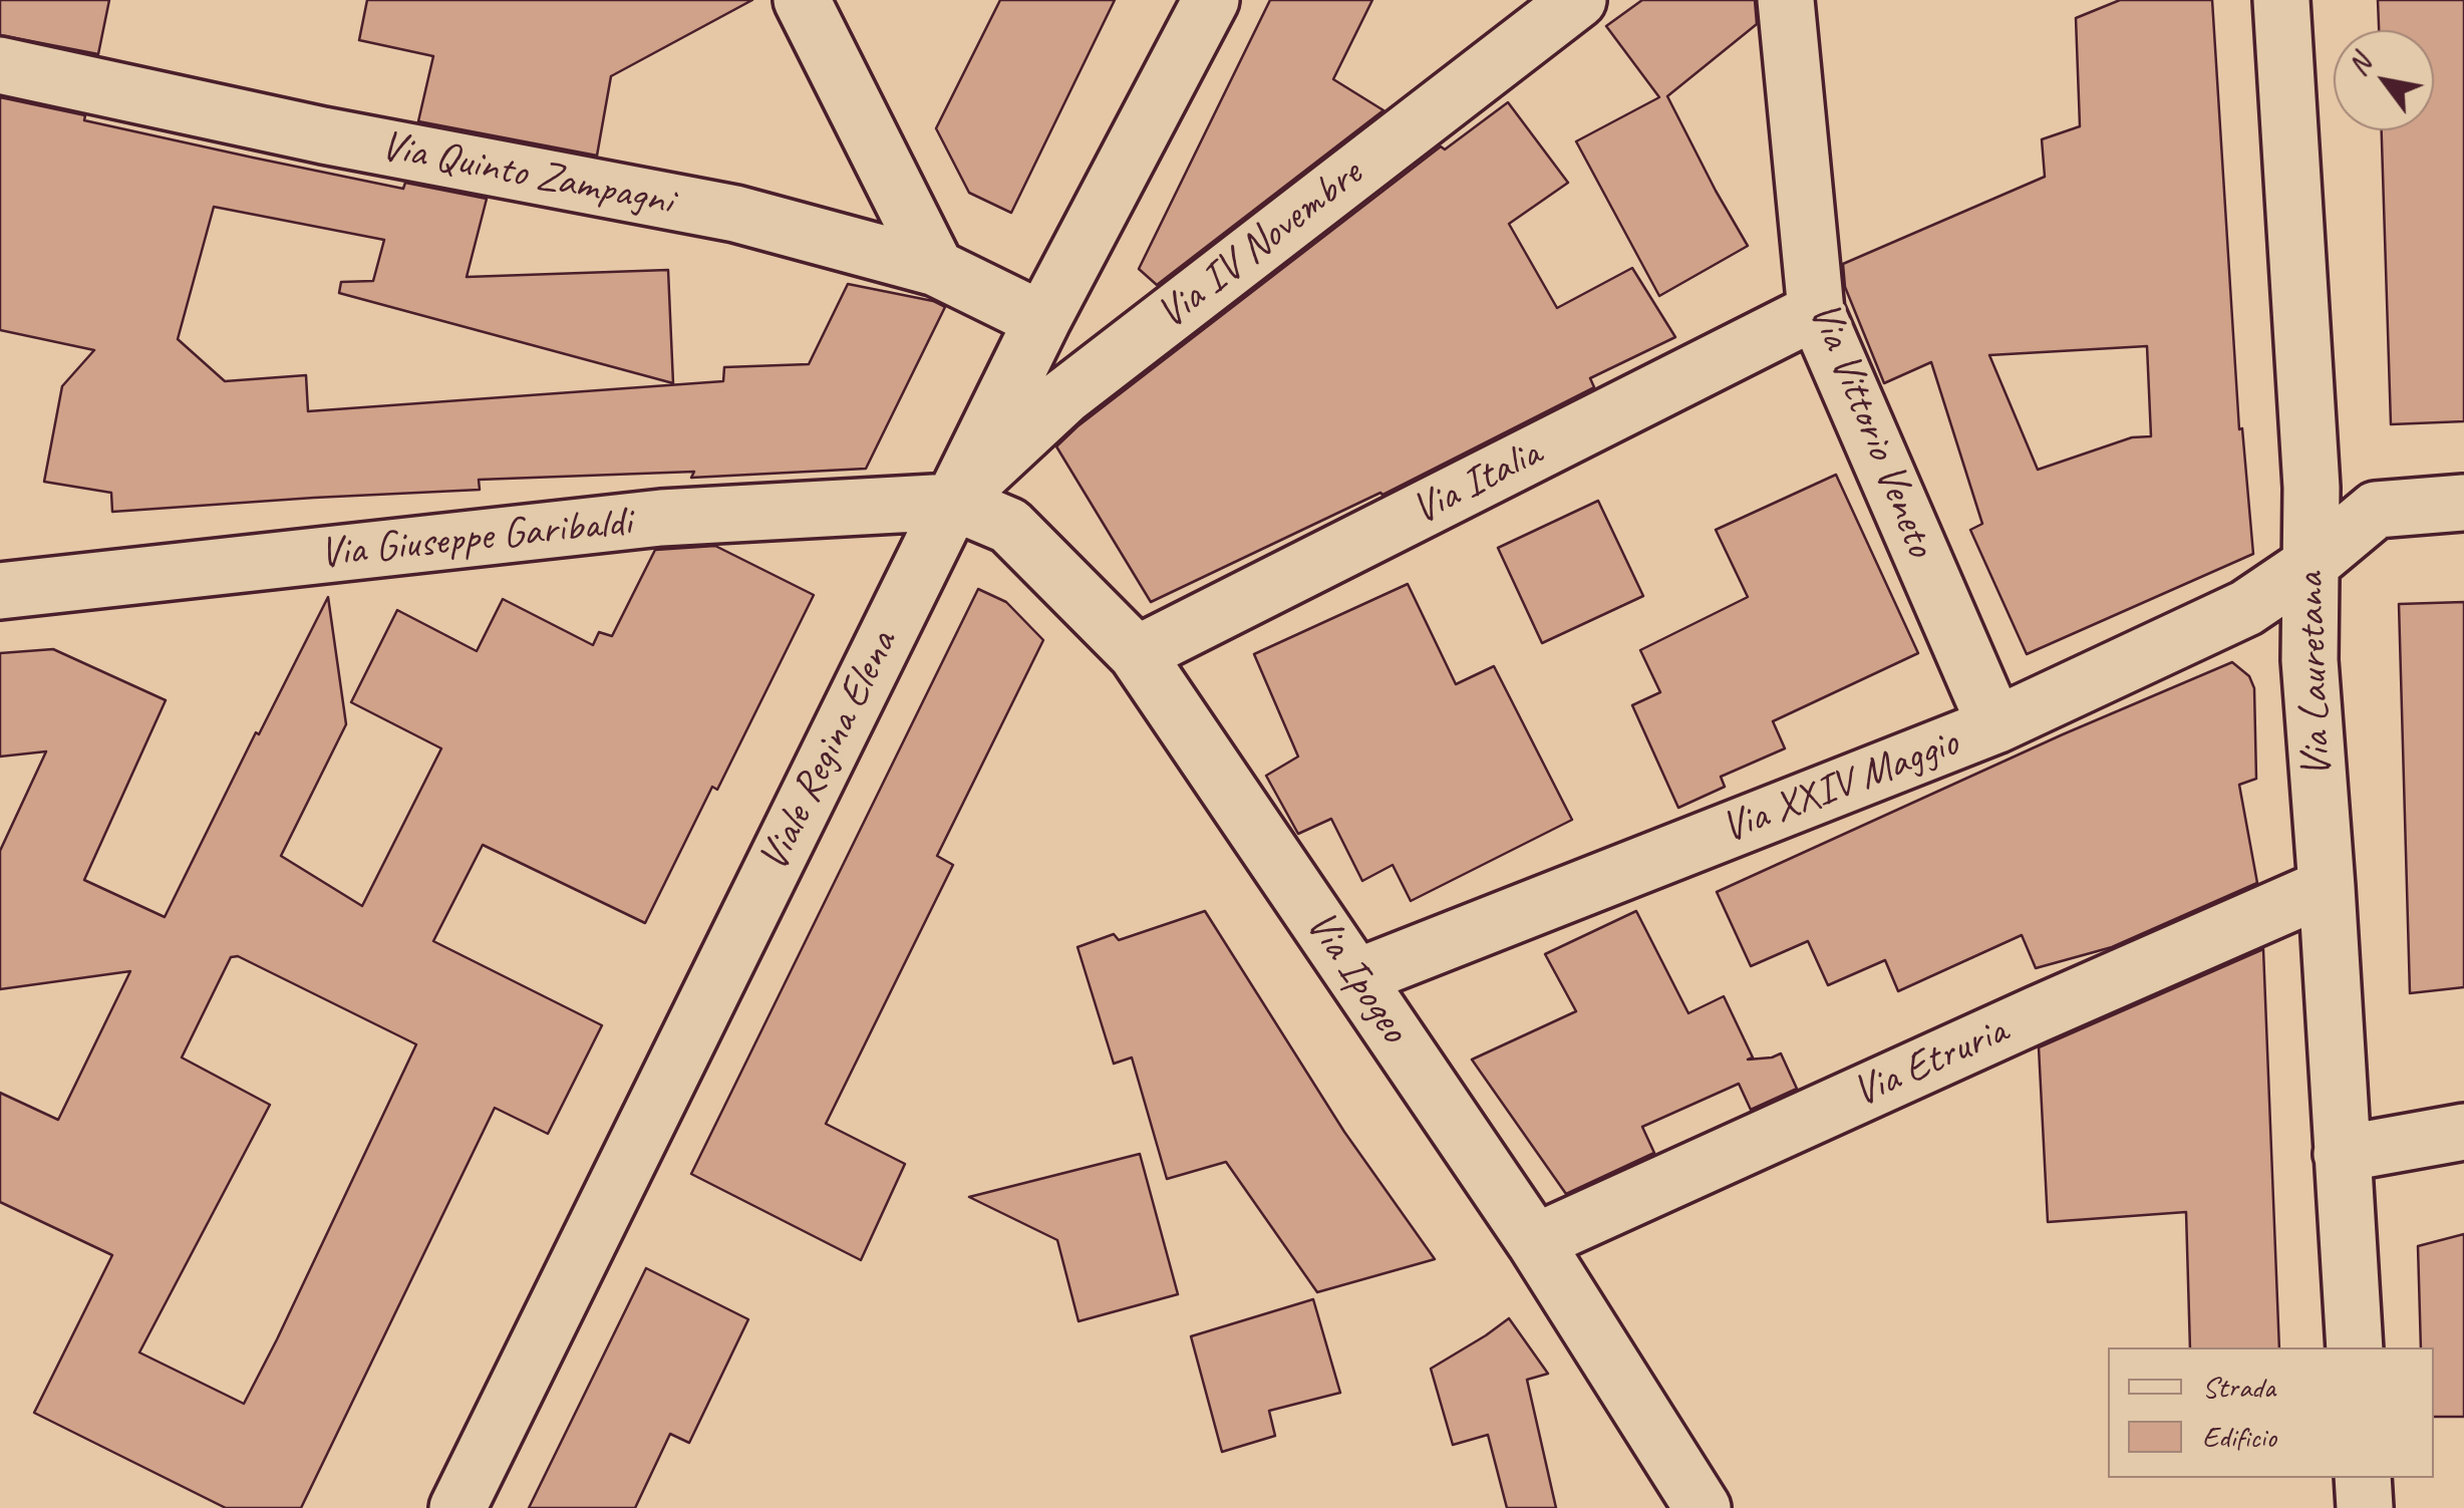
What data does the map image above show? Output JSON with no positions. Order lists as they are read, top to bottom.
{
  "streets": {
    "street": [
      "Via Quinto Zampagni",
      "Via IV Novembre",
      "Via Vittorio Veneto",
      "Via Italia",
      "Via Giuseppe Garibaldi",
      "Via Lauretana",
      "Viale Regina Elena",
      "Via XXIV Maggio",
      "Via Ipogeo",
      "Via Etruria"
    ]
  },
  "crossings": [
    ["Via Quinto Zampagni", "Viale Regina Elena"],
    ["Via IV Novembre", "Via Giuseppe Garibaldi"],
    ["Via IV Novembre", "Viale Regina Elena"],
    ["Via IV Novembre", "Via Ipogeo"],
    ["Via Vittorio Veneto", "Via Italia"],
    ["Via Vittorio Veneto", "Via XXIV Maggio"],
    ["Via Italia", "Via Ipogeo"],
    ["Via Giuseppe Garibaldi", "Viale Regina Elena"],
    ["Via Giuseppe Garibaldi", "Via Ipogeo"],
    ["Via Lauretana", "Via XXIV Maggio"],
    ["Via Lauretana", "Via Etruria"],
    ["Viale Regina Elena", "Via Ipogeo"],
    ["Via XXIV Maggio", "Via Ipogeo"],
    ["Via Ipogeo", "Via Etruria"]
  ],
  "legend": ["Strada", "Edificio"],
  "north": "top left"
}
